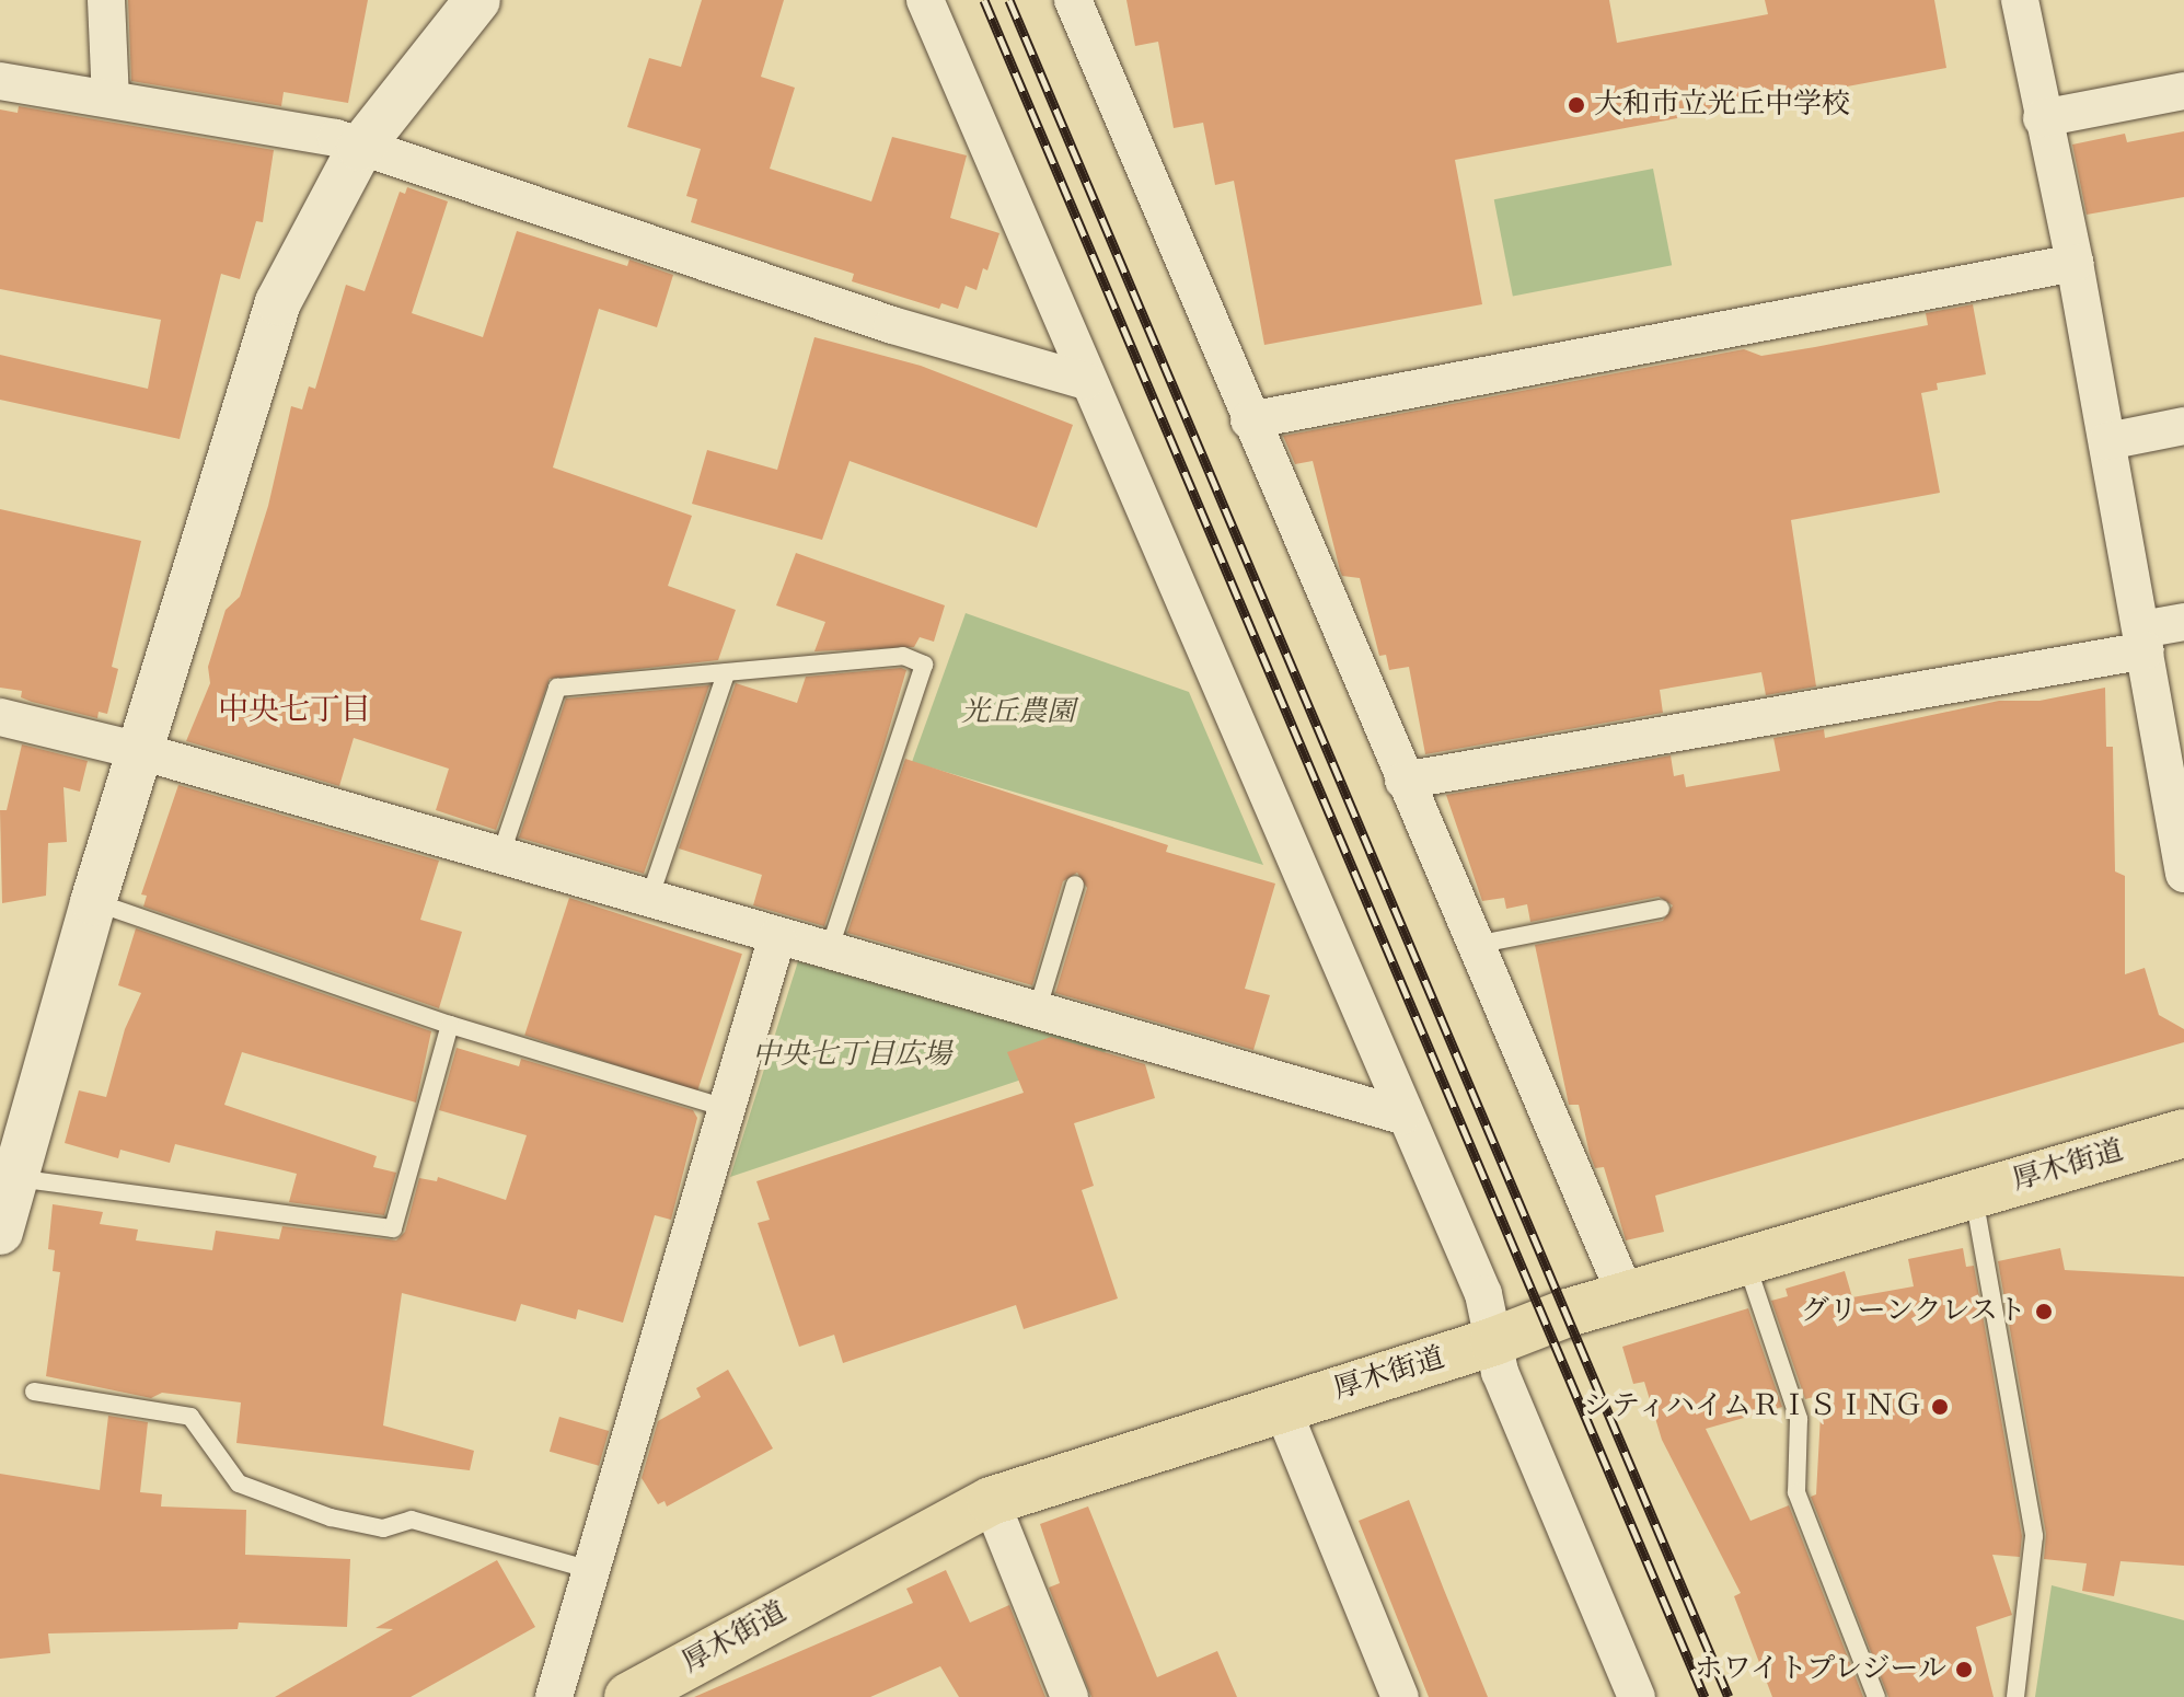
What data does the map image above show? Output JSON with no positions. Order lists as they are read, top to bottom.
{
  "streets": {
    "main road": ["厚木街道"]
  },
  "districts": ["中央七丁目"],
  "parks": ["光丘農園", "中央七丁目広場"],
  "places": [
    "大和市立光丘中学校",
    "グリーンクレスト",
    "シティハイムＲＩＳＩＮＧ",
    "ホワイトプレジール"
  ]
}
